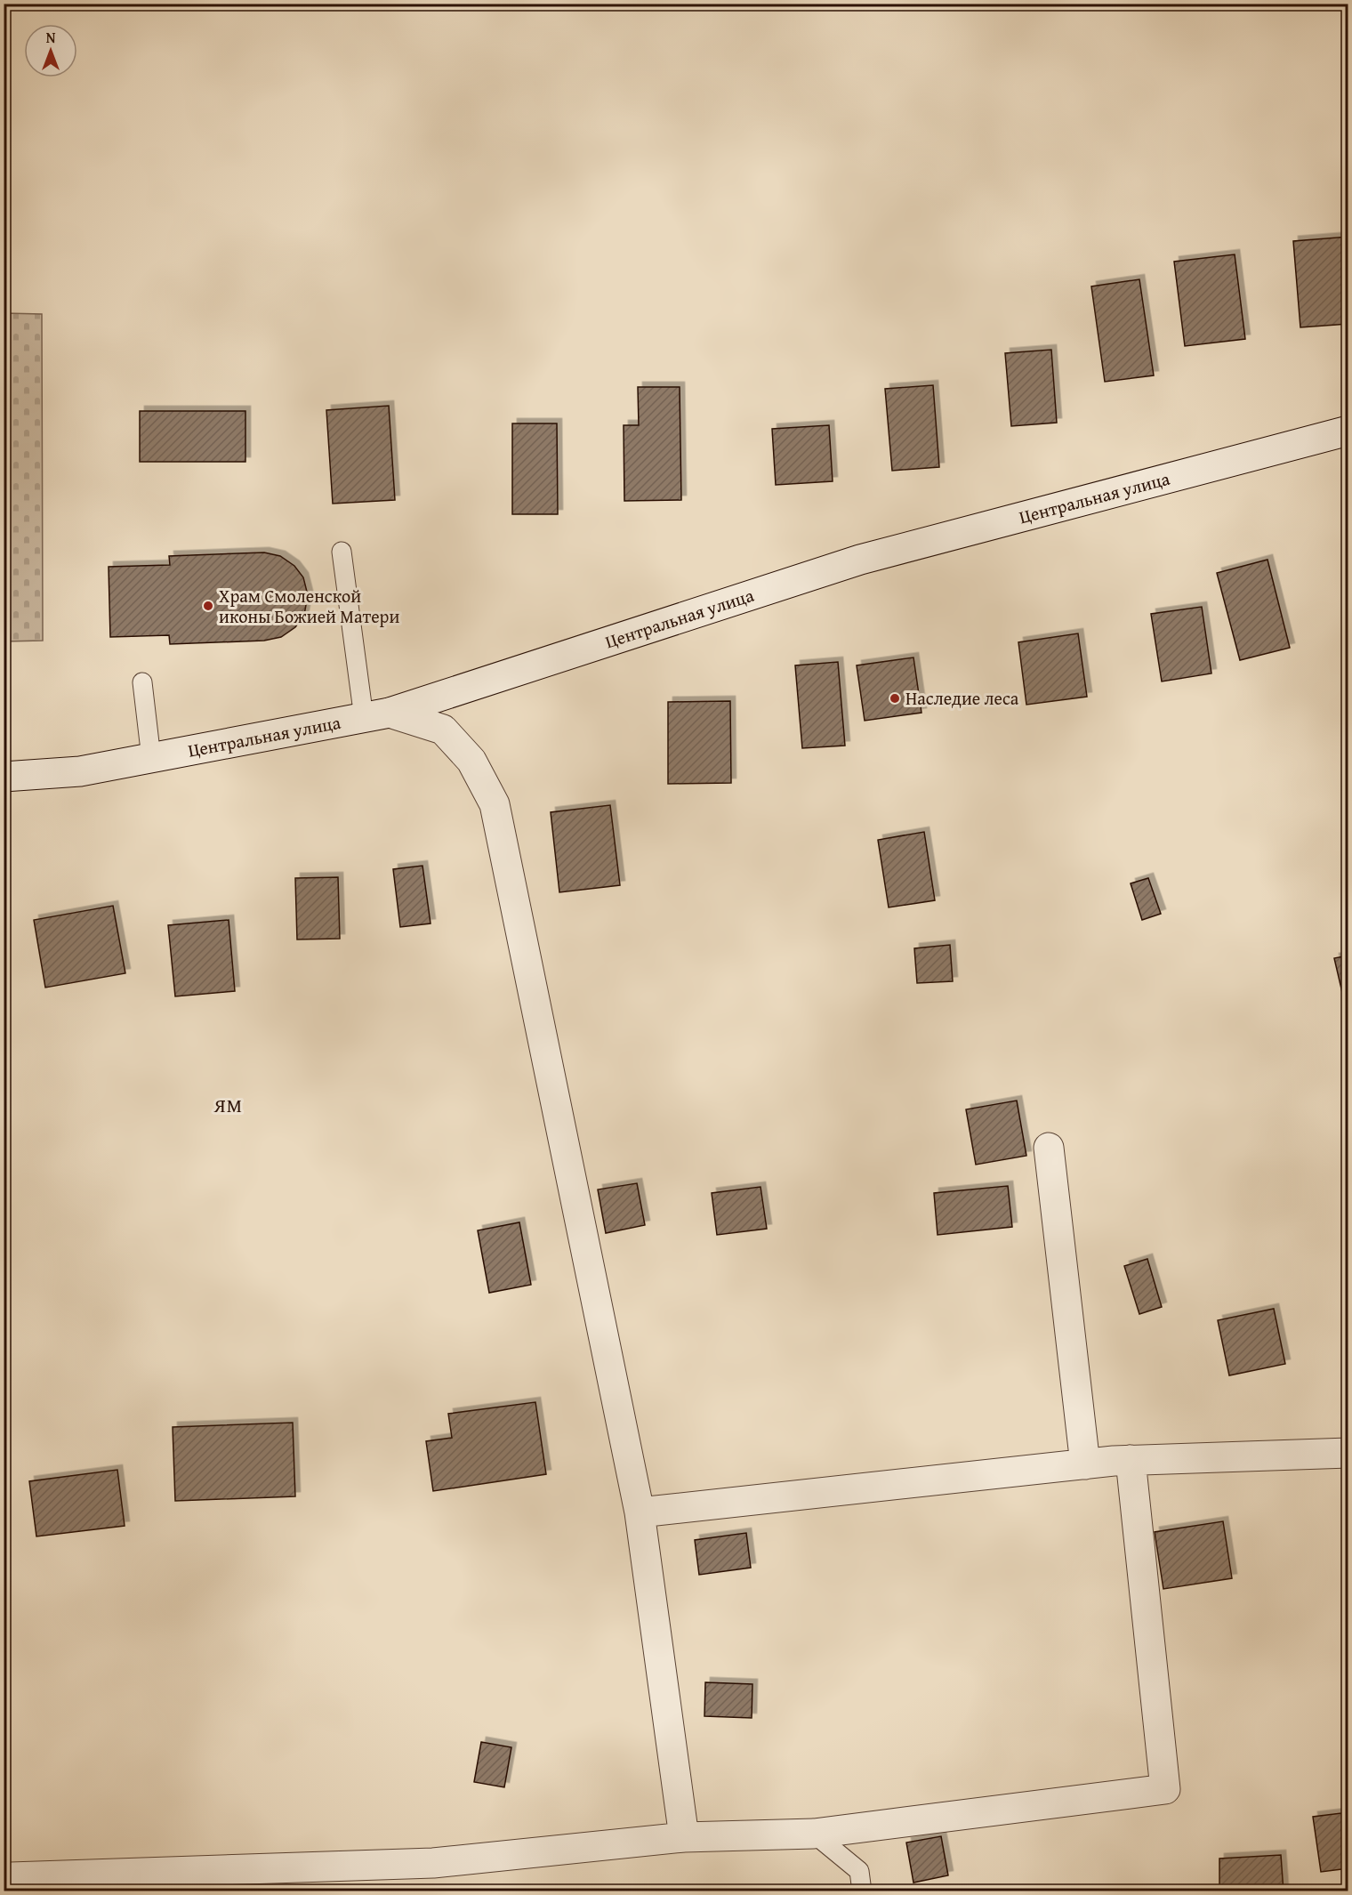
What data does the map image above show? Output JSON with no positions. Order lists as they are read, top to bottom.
{
  "streets": {
    "street": ["Центральная улица"]
  },
  "districts": ["ЯМ"],
  "places": ["Храм Смоленской иконы Божией Матери", "Наследие леса"],
  "north": "top"
}
